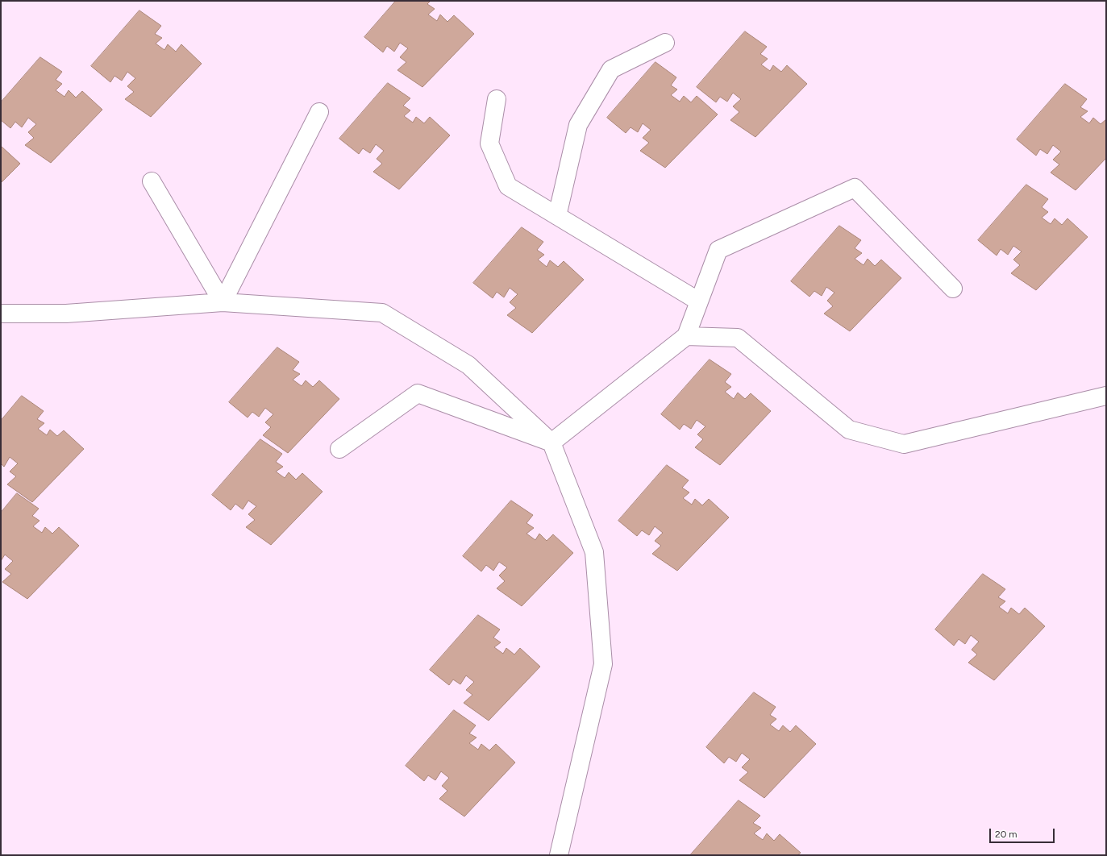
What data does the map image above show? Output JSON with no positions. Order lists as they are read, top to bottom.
{
  "scale_bar": "20 m"
}
